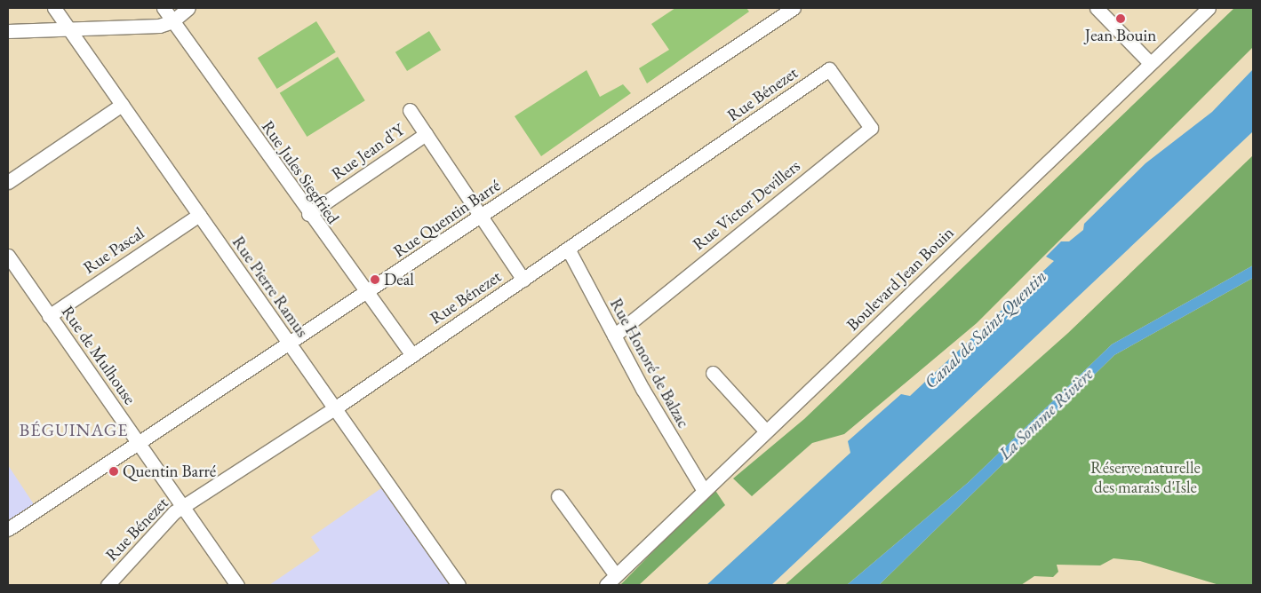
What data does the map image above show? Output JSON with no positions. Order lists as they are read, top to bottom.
{
  "streets": {
    "street": [
      "Rue Bénezet",
      "Rue Jean d'Y",
      "Rue Jules Siegfried",
      "Rue Victor Devillers",
      "Rue Quentin Barré",
      "Rue Pascal",
      "Boulevard Jean Bouin",
      "Rue Pierre Ramus",
      "Rue de Mulhouse",
      "Rue Honoré de Balzac"
    ]
  },
  "crossings": [
    ["Rue Bénezet", "Rue Jules Siegfried"],
    ["Rue Bénezet", "Rue Victor Devillers"],
    ["Rue Bénezet", "Rue Pierre Ramus"],
    ["Rue Bénezet", "Rue de Mulhouse"],
    ["Rue Bénezet", "Rue Honoré de Balzac"],
    ["Rue Jean d'Y", "Rue Jules Siegfried"],
    ["Rue Jules Siegfried", "Rue Quentin Barré"],
    ["Rue Victor Devillers", "Rue Honoré de Balzac"],
    ["Rue Quentin Barré", "Rue Pierre Ramus"],
    ["Rue Quentin Barré", "Rue de Mulhouse"],
    ["Rue Pascal", "Rue Pierre Ramus"],
    ["Rue Pascal", "Rue de Mulhouse"],
    ["Boulevard Jean Bouin", "Rue Honoré de Balzac"]
  ],
  "districts": ["BÉGUINAGE"],
  "water": ["Canal de Saint-Quentin", "La Somme Rivière"],
  "parks": ["Réserve naturelle des marais d'Isle"],
  "places": ["Jean Bouin", "Deal", "Quentin Barré"]
}
